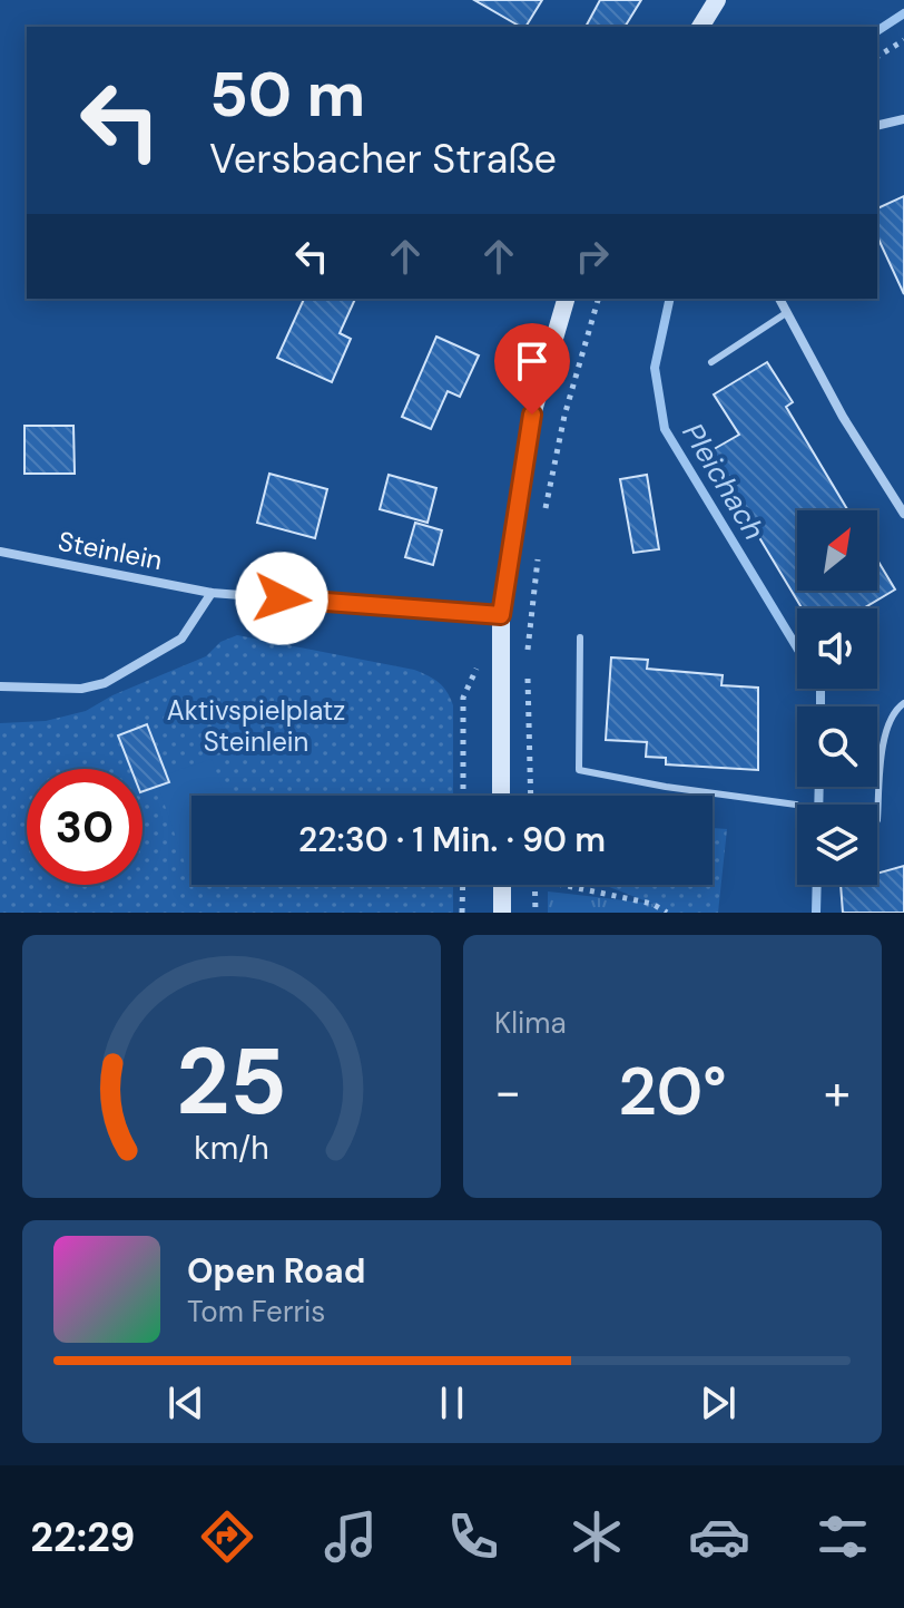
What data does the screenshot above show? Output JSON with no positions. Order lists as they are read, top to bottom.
{
  "streets": {
    "street": ["Steinlein"]
  },
  "water": ["Pleichach"],
  "parks": ["Aktivspielplatz Steinlein"],
  "north": "top right",
  "page": {
    "turn": ["50 m", "Versbacher Straße"],
    "limit": "30",
    "trip": "22:30 · 1 Min. · 90 m",
    "tile": "Klima",
    "heat": ["−", "20°", "+"],
    "song": ["Open Road", "Tom Ferris"],
    "tabs": "22:29",
    "gauge": ["25", "km/h"]
  }
}
